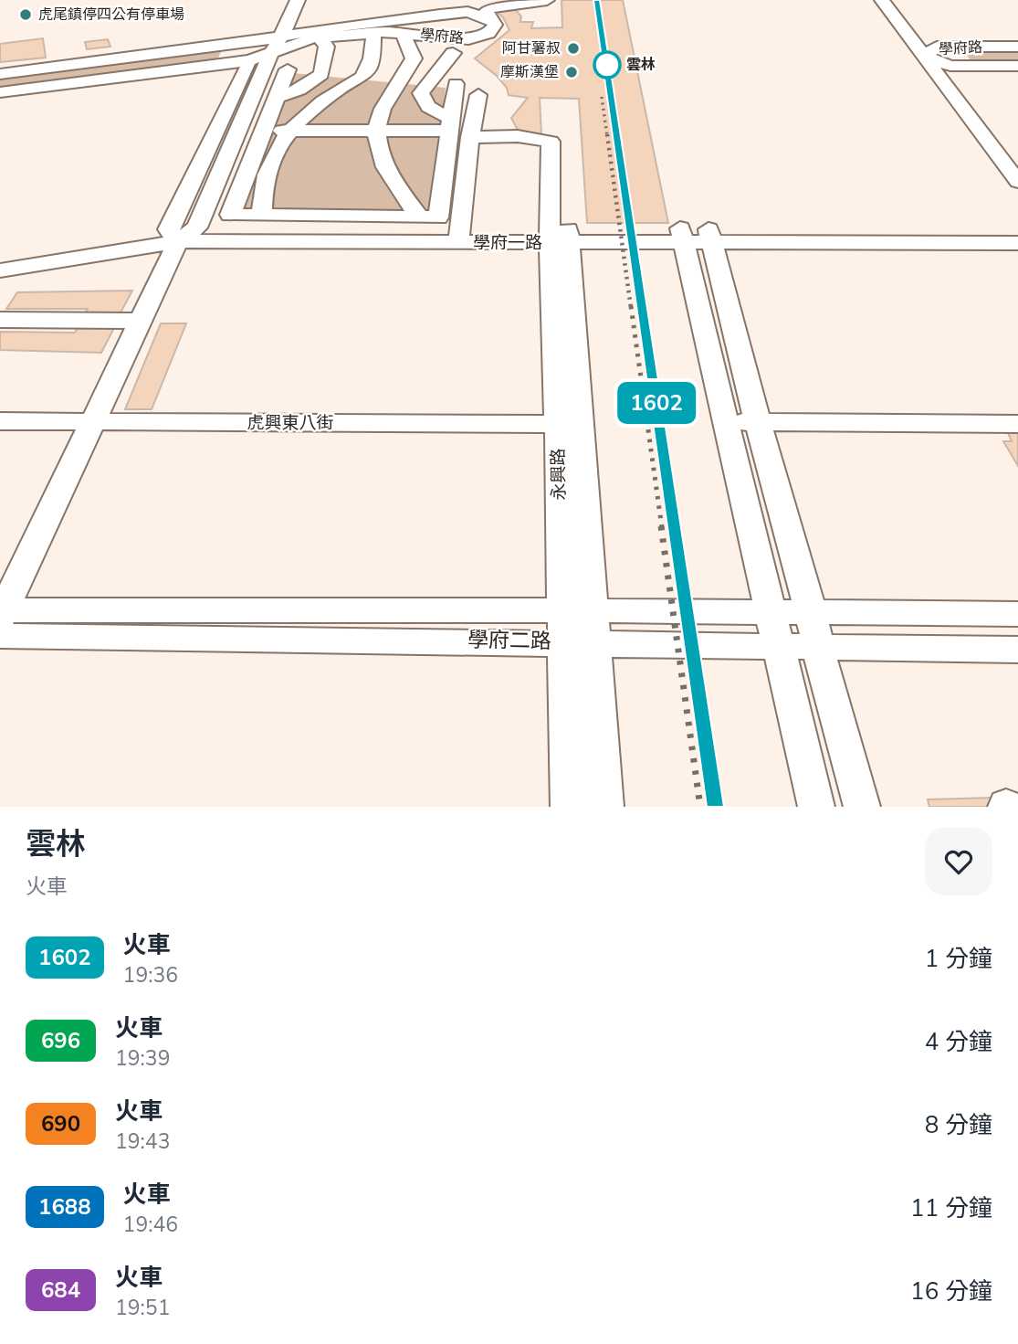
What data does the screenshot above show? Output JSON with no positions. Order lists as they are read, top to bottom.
{
  "streets": {
    "street": [
      "學府路",
      "學府一路",
      "虎興東八街",
      "永興路",
      "學府二路"
    ]
  },
  "crossings": [
    ["學府一路", "永興路"],
    ["虎興東八街", "永興路"],
    ["永興路", "學府二路"]
  ],
  "places": [
    "虎尾鎮停四公有停車場",
    "阿甘薯叔",
    "雲林",
    "摩斯漢堡"
  ],
  "page": {
    "on_map": "1602",
    "heading": ["雲林", "火車"],
    "list": [
      {
        "mark": "1602",
        "name": "火車",
        "note": "19:36",
        "value": "1 分鐘"
      },
      {
        "mark": "696",
        "name": "火車",
        "note": "19:39",
        "value": "4 分鐘"
      },
      {
        "mark": "690",
        "name": "火車",
        "note": "19:43",
        "value": "8 分鐘"
      },
      {
        "mark": "1688",
        "name": "火車",
        "note": "19:46",
        "value": "11 分鐘"
      },
      {
        "mark": "684",
        "name": "火車",
        "note": "19:51",
        "value": "16 分鐘"
      }
    ]
  }
}
